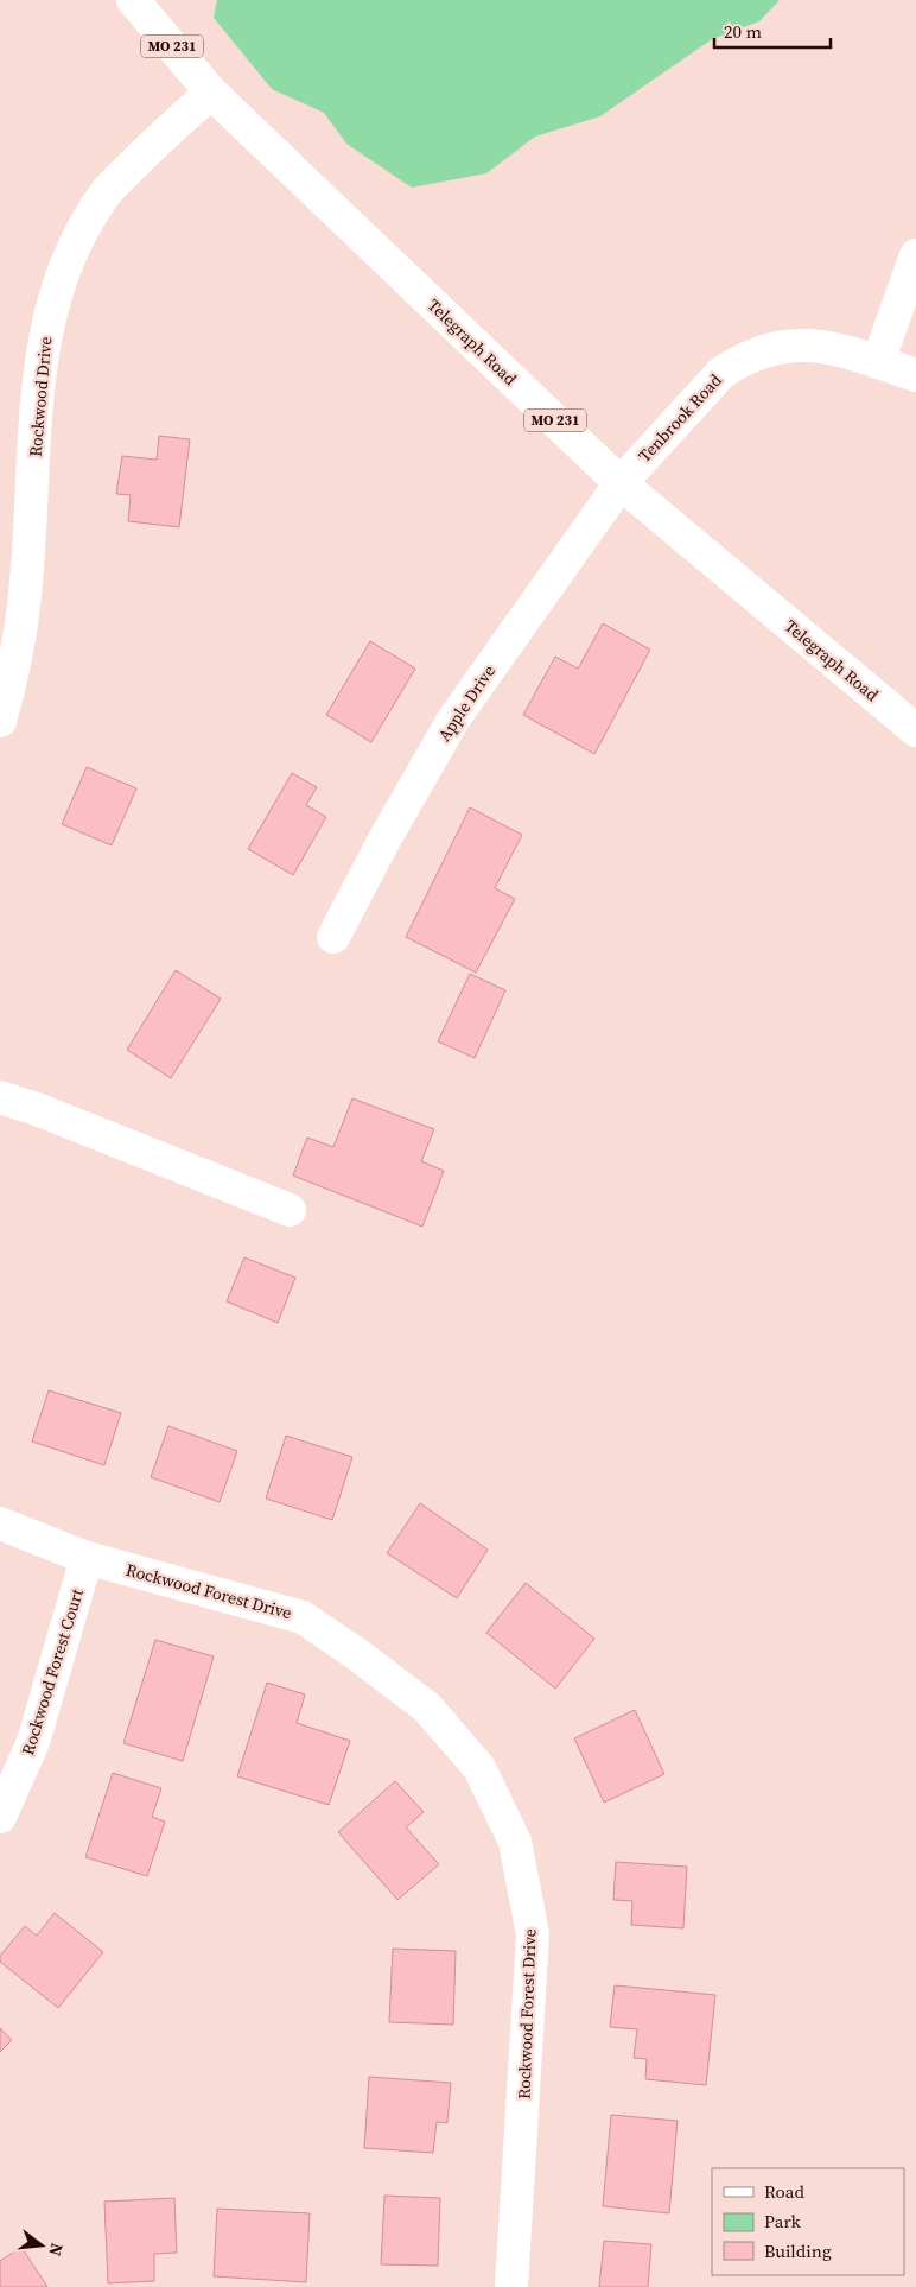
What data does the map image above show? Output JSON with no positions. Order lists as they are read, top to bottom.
{
  "streets": {
    "street": [
      "MO 231",
      "Telegraph Road",
      "Rockwood Drive",
      "Tenbrook Road",
      "Apple Drive",
      "Rockwood Forest Drive",
      "Rockwood Forest Court"
    ]
  },
  "crossings": [
    ["Telegraph Road", "Rockwood Drive"],
    ["Telegraph Road", "Tenbrook Road"],
    ["Telegraph Road", "Apple Drive"],
    ["Tenbrook Road", "Apple Drive"],
    ["Rockwood Forest Drive", "Rockwood Forest Court"]
  ],
  "legend": ["Road", "Park", "Building"],
  "scale_bar": "20 m",
  "north": "right"
}
